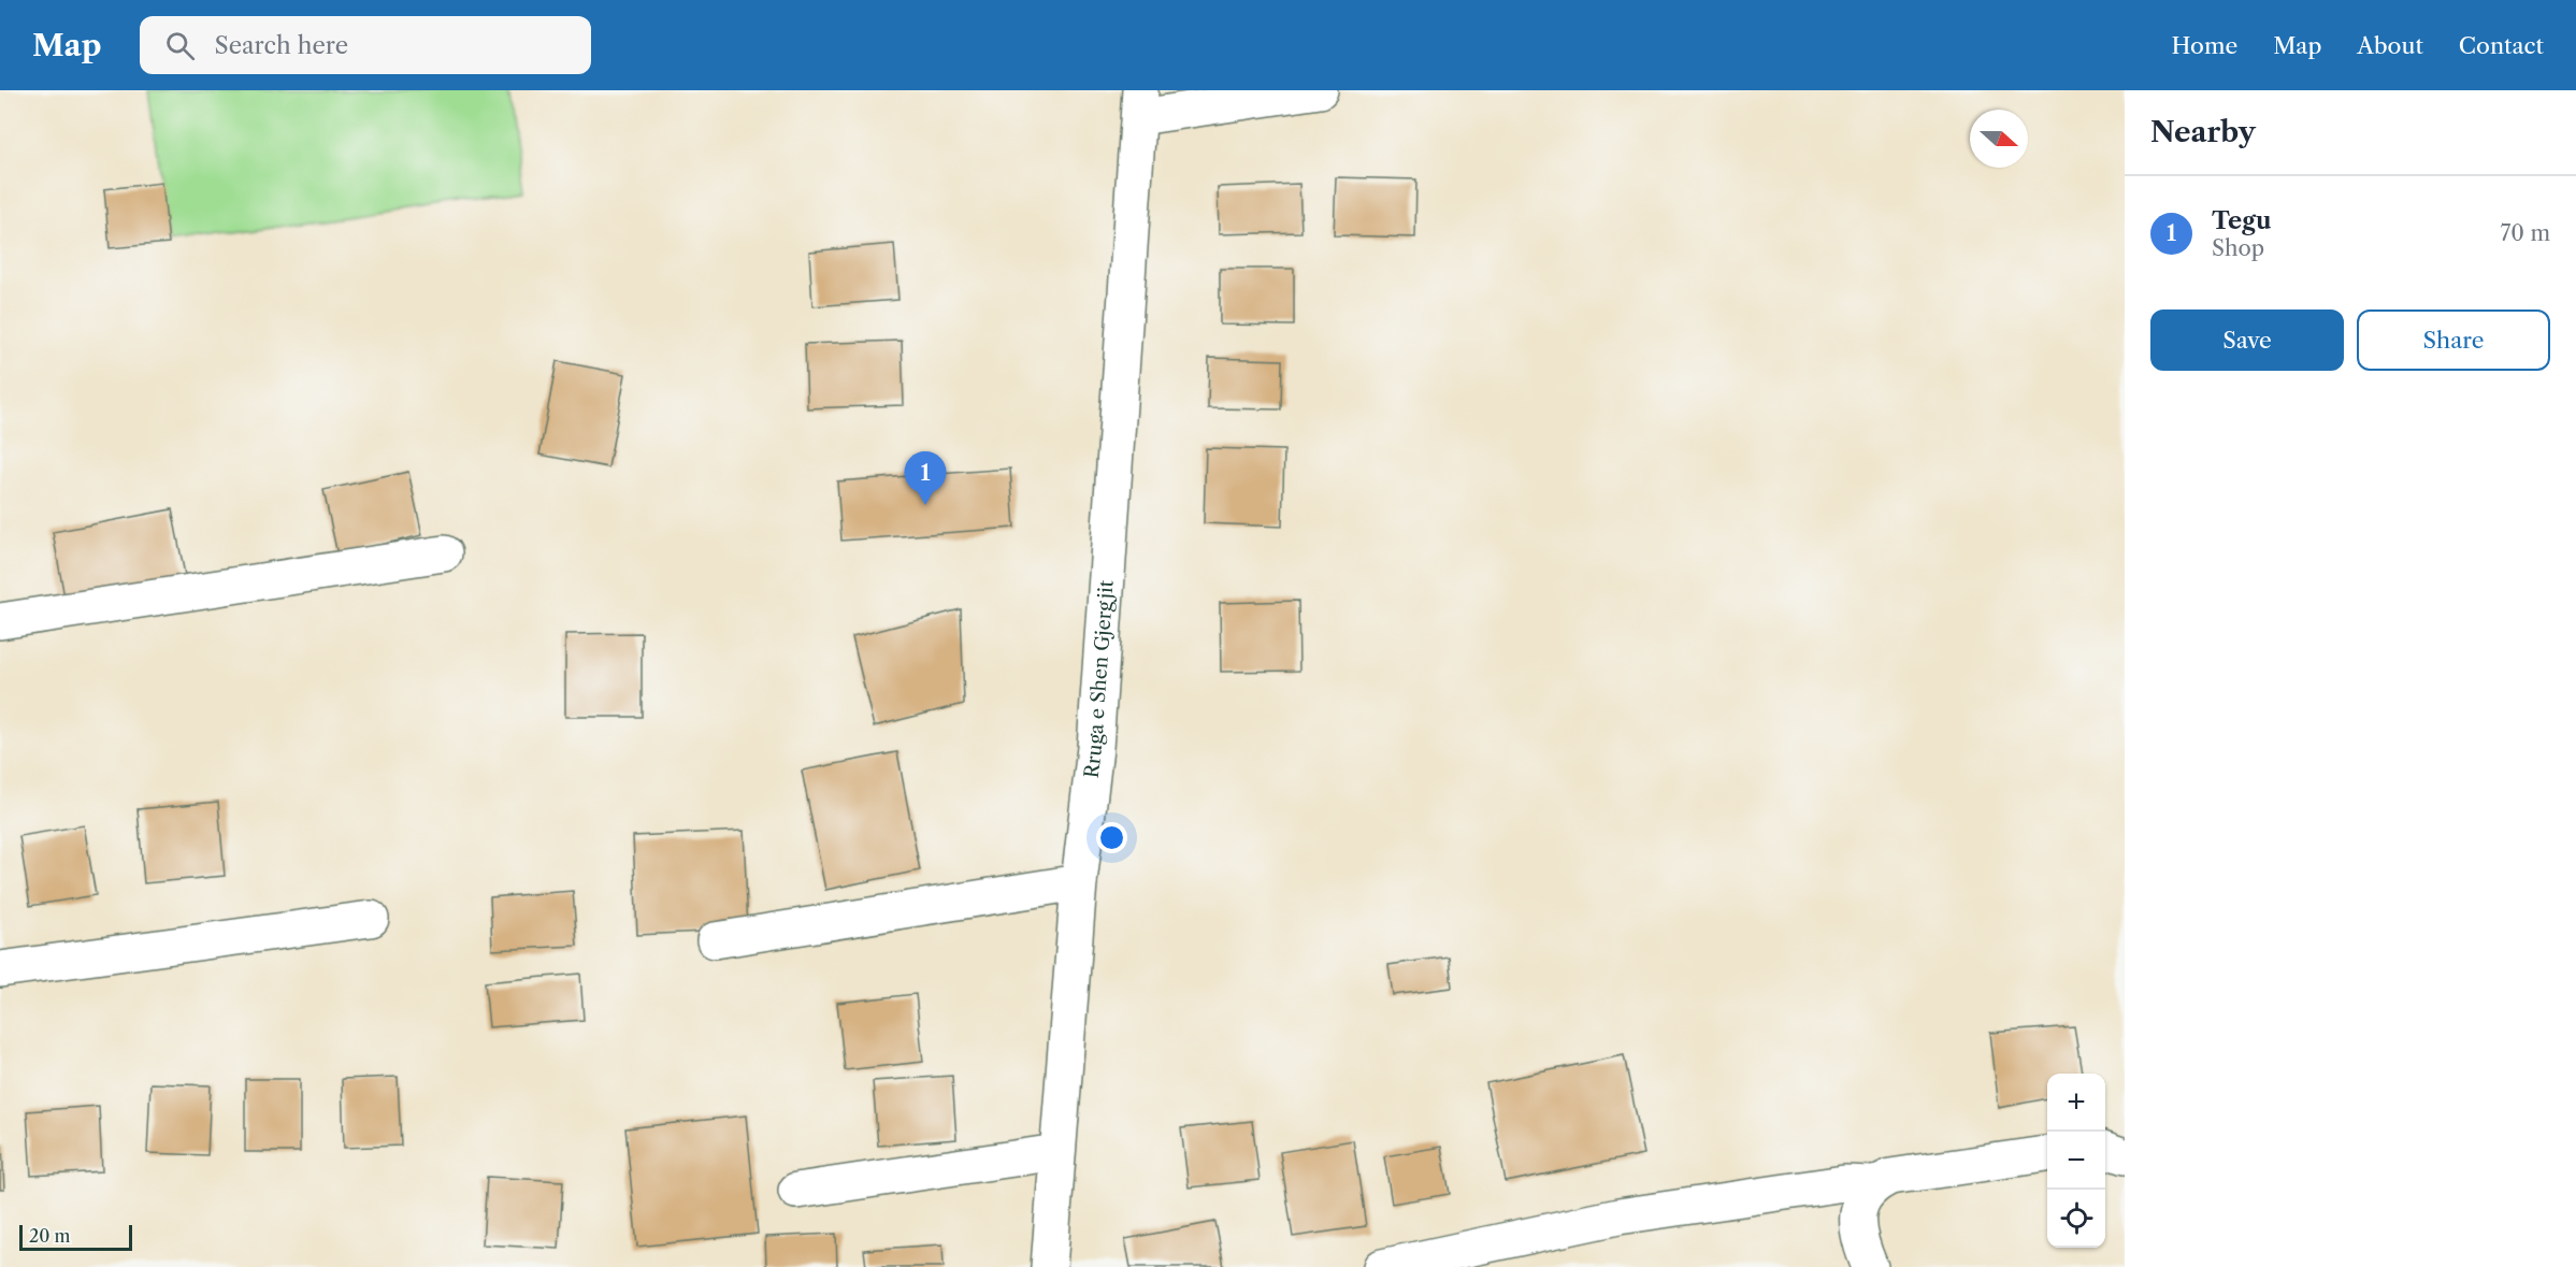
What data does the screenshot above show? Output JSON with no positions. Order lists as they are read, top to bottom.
{
  "streets": {
    "street": ["Rruga e Shen Gjergjit"]
  },
  "scale_bar": "20 m",
  "north": "right",
  "page": {
    "header": "Map",
    "search": "Search here",
    "nav": [
      "Home",
      "Map",
      "About",
      "Contact"
    ],
    "heading": "Nearby",
    "list": [
      {
        "mark": "1",
        "name": "Tegu",
        "note": "Shop",
        "value": "70 m"
      }
    ],
    "buttons": ["Save", "Share"],
    "pins": "1",
    "map_buttons": ["+", "−"],
    "scale": "20 m"
  }
}
